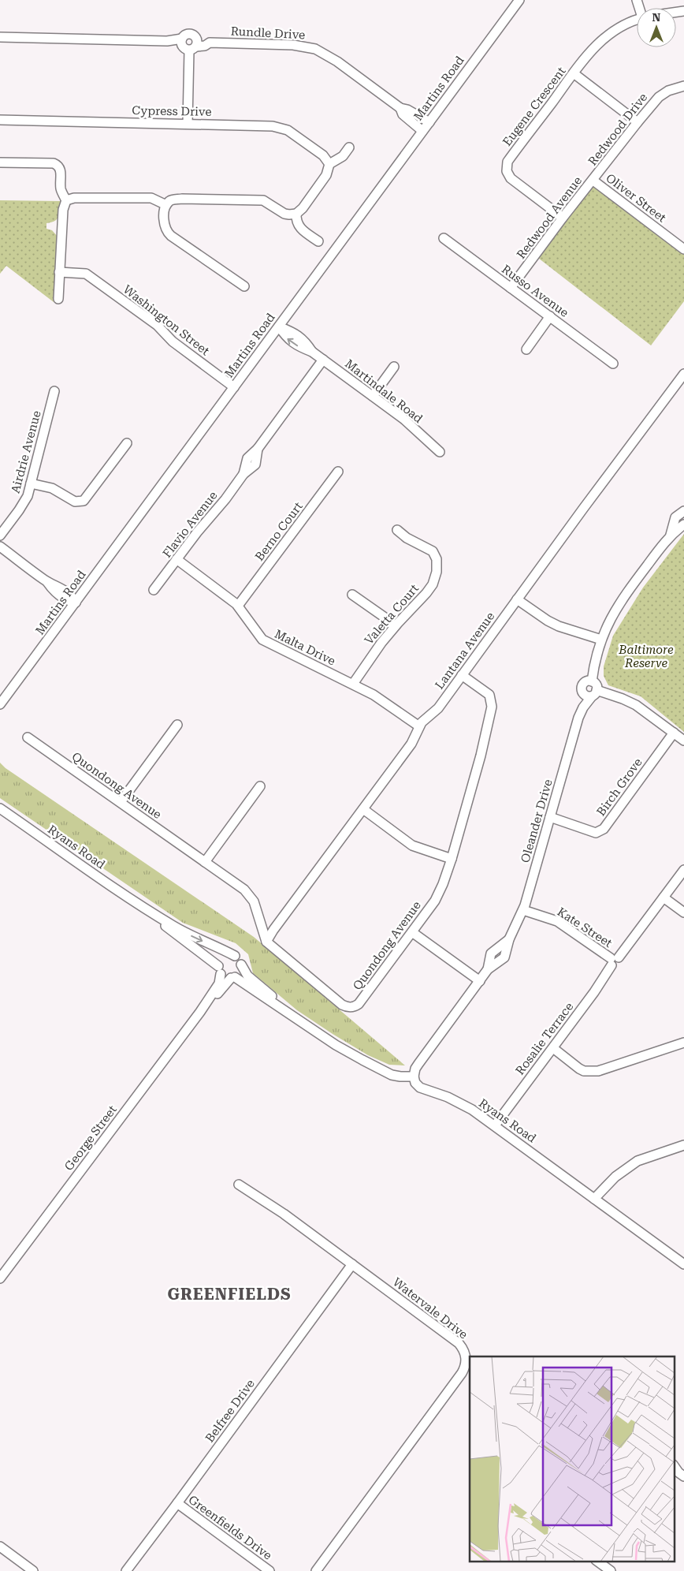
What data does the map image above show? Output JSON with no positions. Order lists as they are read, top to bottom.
{
  "streets": {
    "street": [
      "Rundle Drive",
      "Martins Road",
      "Eugene Crescent",
      "Cypress Drive",
      "Redwood Drive",
      "Oliver Street",
      "Redwood Avenue",
      "Russo Avenue",
      "Washington Street",
      "Martindale Road",
      "Airdrie Avenue",
      "Flavio Avenue",
      "Berno Court",
      "Valetta Court",
      "Malta Drive",
      "Lantana Avenue",
      "Quondong Avenue",
      "Birch Grove",
      "Oleander Drive",
      "Ryans Road",
      "Kate Street",
      "Rosalie Terrace",
      "George Street",
      "Watervale Drive",
      "Belfree Drive",
      "Greenfields Drive"
    ]
  },
  "crossings": [
    ["Rundle Drive", "Martins Road"],
    ["Martins Road", "Washington Street"],
    ["Martins Road", "Martindale Road"],
    ["Eugene Crescent", "Redwood Avenue"],
    ["Redwood Drive", "Oliver Street"],
    ["Redwood Drive", "Redwood Avenue"],
    ["Oliver Street", "Redwood Avenue"],
    ["Redwood Avenue", "Russo Avenue"],
    ["Martindale Road", "Flavio Avenue"],
    ["Flavio Avenue", "Malta Drive"],
    ["Berno Court", "Malta Drive"],
    ["Valetta Court", "Malta Drive"],
    ["Malta Drive", "Lantana Avenue"],
    ["Lantana Avenue", "Quondong Avenue"],
    ["Birch Grove", "Oleander Drive"],
    ["Oleander Drive", "Ryans Road"],
    ["Oleander Drive", "Kate Street"],
    ["Ryans Road", "Rosalie Terrace"],
    ["Ryans Road", "George Street"],
    ["Kate Street", "Rosalie Terrace"],
    ["Watervale Drive", "Belfree Drive"],
    ["Belfree Drive", "Greenfields Drive"]
  ],
  "districts": ["GREENFIELDS"],
  "parks": ["Baltimore Reserve"],
  "north": "top"
}
